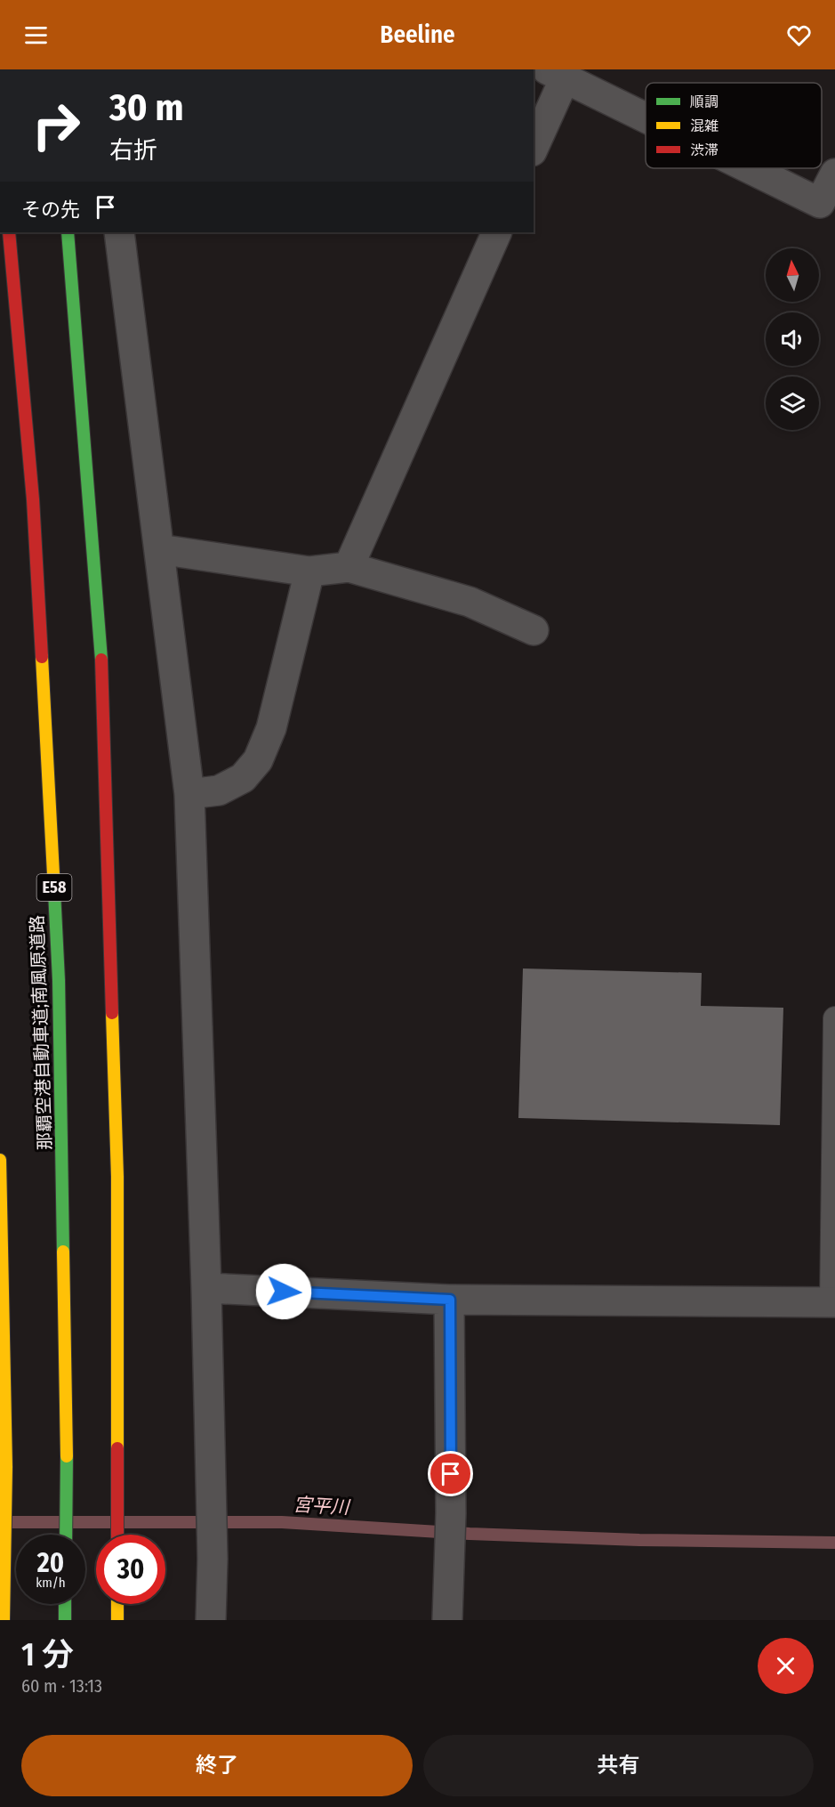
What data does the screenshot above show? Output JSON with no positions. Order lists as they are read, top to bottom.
{
  "streets": {
    "highway": ["E58", "那覇空港自動車道;南風原道路"]
  },
  "water": ["宮平川"],
  "legend": ["順調", "混雑", "渋滞"],
  "north": "top",
  "page": {
    "header": "Beeline",
    "turn": ["30 m", "右折"],
    "then": "その先",
    "speed": "20 km/h",
    "limit": "30",
    "heading": ["1 分", "60 m · 13:13"],
    "buttons": ["終了", "共有"]
  }
}
